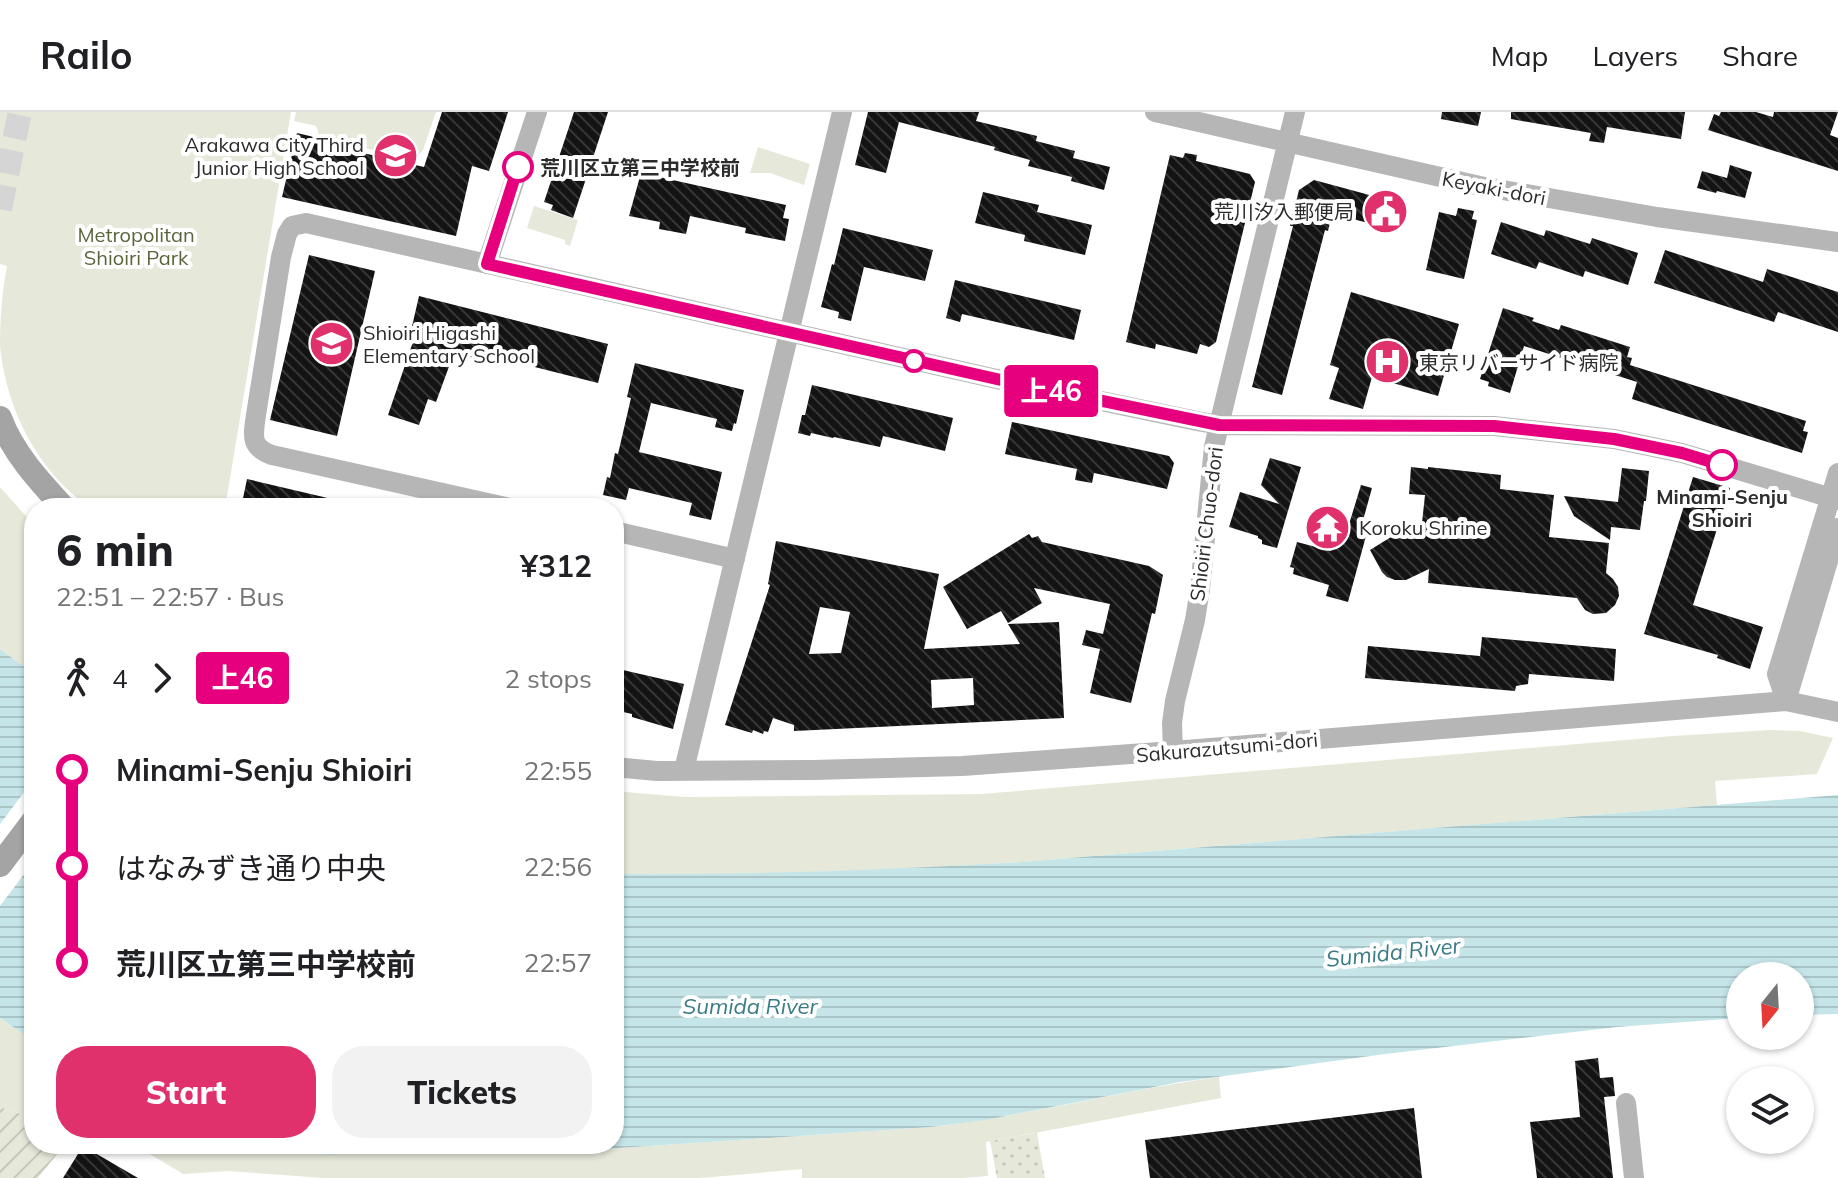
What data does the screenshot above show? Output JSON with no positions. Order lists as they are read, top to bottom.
{
  "streets": {
    "street": ["Keyaki-dori", "Shioiri Chuo-dori", "Sakurazutsumi-dori"]
  },
  "crossings": [
    ["Keyaki-dori", "Shioiri Chuo-dori"],
    ["Shioiri Chuo-dori", "Sakurazutsumi-dori"]
  ],
  "water": ["Sumida River"],
  "parks": ["Metropolitan Shioiri Park"],
  "places": {
    "school or university": ["Arakawa City Third Junior High School", "Shioiri Higashi Elementary School"],
    "other": ["荒川区立第三中学校前", "Minami-Senju Shioiri"],
    "public building": ["荒川汐入郵便局"],
    "hospital": ["東京リバーサイド病院"],
    "temple": ["Koroku Shrine"]
  },
  "lines": ["bus line 上46"],
  "north": "bottom",
  "page": {
    "header": "Railo",
    "nav": ["Map", "Layers", "Share"],
    "on_map": "上46",
    "heading": ["6 min", "22:51 – 22:57 · Bus", "¥312"],
    "legs": ["4", "上46", "2 stops"],
    "list": [
      {
        "name": "Minami-Senju Shioiri",
        "value": "22:55"
      },
      {
        "name": "はなみずき通り中央",
        "value": "22:56"
      },
      {
        "name": "荒川区立第三中学校前",
        "value": "22:57"
      }
    ],
    "buttons": ["Start", "Tickets"]
  }
}
